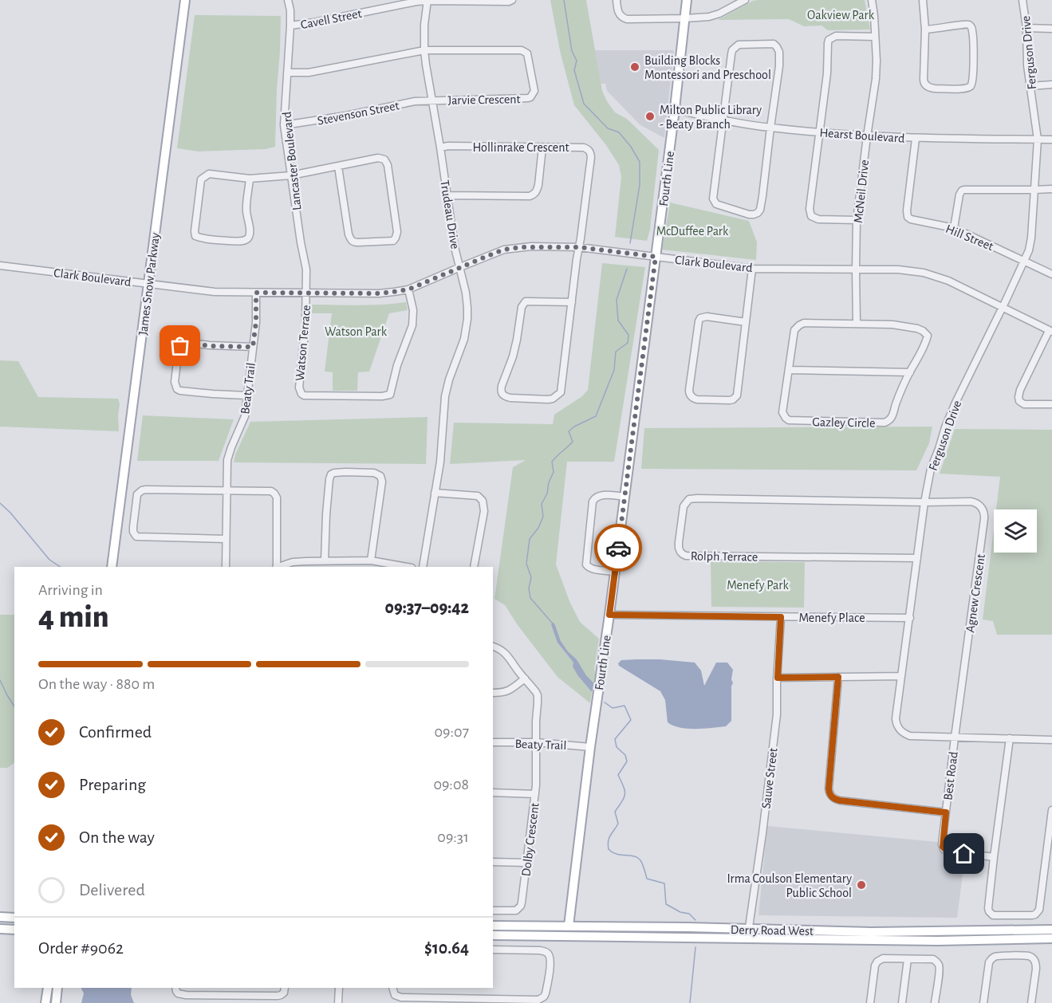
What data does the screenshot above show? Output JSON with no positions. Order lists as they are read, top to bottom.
{
  "streets": {
    "main road": ["Fourth Line", "James Snow Parkway", "Derry Road West"],
    "street": [
      "Cavell Street",
      "Ferguson Drive",
      "Jarvie Crescent",
      "Stevenson Street",
      "Hearst Boulevard",
      "Hollinrake Crescent",
      "Lancaster Boulevard",
      "McNeil Drive",
      "Trudeau Drive",
      "Hill Street",
      "Clark Boulevard",
      "Watson Terrace",
      "Beaty Trail",
      "Gazley Circle",
      "Rolph Terrace",
      "Agnew Crescent",
      "Menefy Place",
      "Best Road",
      "Sauve Street",
      "Dolby Crescent"
    ]
  },
  "crossings": [
    ["Cavell Street", "Lancaster Boulevard"],
    ["Cavell Street", "Trudeau Drive"],
    ["Ferguson Drive", "Hearst Boulevard"],
    ["Ferguson Drive", "Hill Street"],
    ["Ferguson Drive", "Clark Boulevard"],
    ["Ferguson Drive", "Rolph Terrace"],
    ["Ferguson Drive", "Agnew Crescent"],
    ["Ferguson Drive", "Menefy Place"],
    ["Ferguson Drive", "Best Road"],
    ["Jarvie Crescent", "Stevenson Street"],
    ["Jarvie Crescent", "Trudeau Drive"],
    ["Stevenson Street", "Lancaster Boulevard"],
    ["Stevenson Street", "Trudeau Drive"],
    ["Hearst Boulevard", "Fourth Line"],
    ["Hearst Boulevard", "McNeil Drive"],
    ["Hearst Boulevard", "Hill Street"],
    ["Hollinrake Crescent", "Trudeau Drive"],
    ["Hollinrake Crescent", "Clark Boulevard"],
    ["Lancaster Boulevard", "Clark Boulevard"],
    ["Lancaster Boulevard", "Watson Terrace"],
    ["Fourth Line", "Clark Boulevard"],
    ["Fourth Line", "Beaty Trail"],
    ["Fourth Line", "Menefy Place"],
    ["Fourth Line", "Derry Road West"],
    ["McNeil Drive", "Clark Boulevard"],
    ["Trudeau Drive", "Clark Boulevard"],
    ["Clark Boulevard", "James Snow Parkway"],
    ["Clark Boulevard", "Watson Terrace"],
    ["Clark Boulevard", "Beaty Trail"],
    ["Beaty Trail", "Dolby Crescent"],
    ["Rolph Terrace", "Agnew Crescent"],
    ["Agnew Crescent", "Best Road"],
    ["Menefy Place", "Sauve Street"],
    ["Sauve Street", "Derry Road West"]
  ],
  "parks": [
    "Oakview Park",
    "McDuffee Park",
    "Watson Park",
    "Menefy Park"
  ],
  "places": ["Building Blocks Montessori and Preschool", "Milton Public Library - Beaty Branch", "Irma Coulson Elementary Public School"],
  "page": {
    "heading": ["4 min", "Arriving in", "09:37–09:42"],
    "panel": ["Order #9062", "$10.64"],
    "bar": "On the way · 880 m",
    "list": [
      ["Confirmed", "09:07"],
      ["Preparing", "09:08"],
      ["On the way", "09:31"],
      "Delivered"
    ]
  }
}
